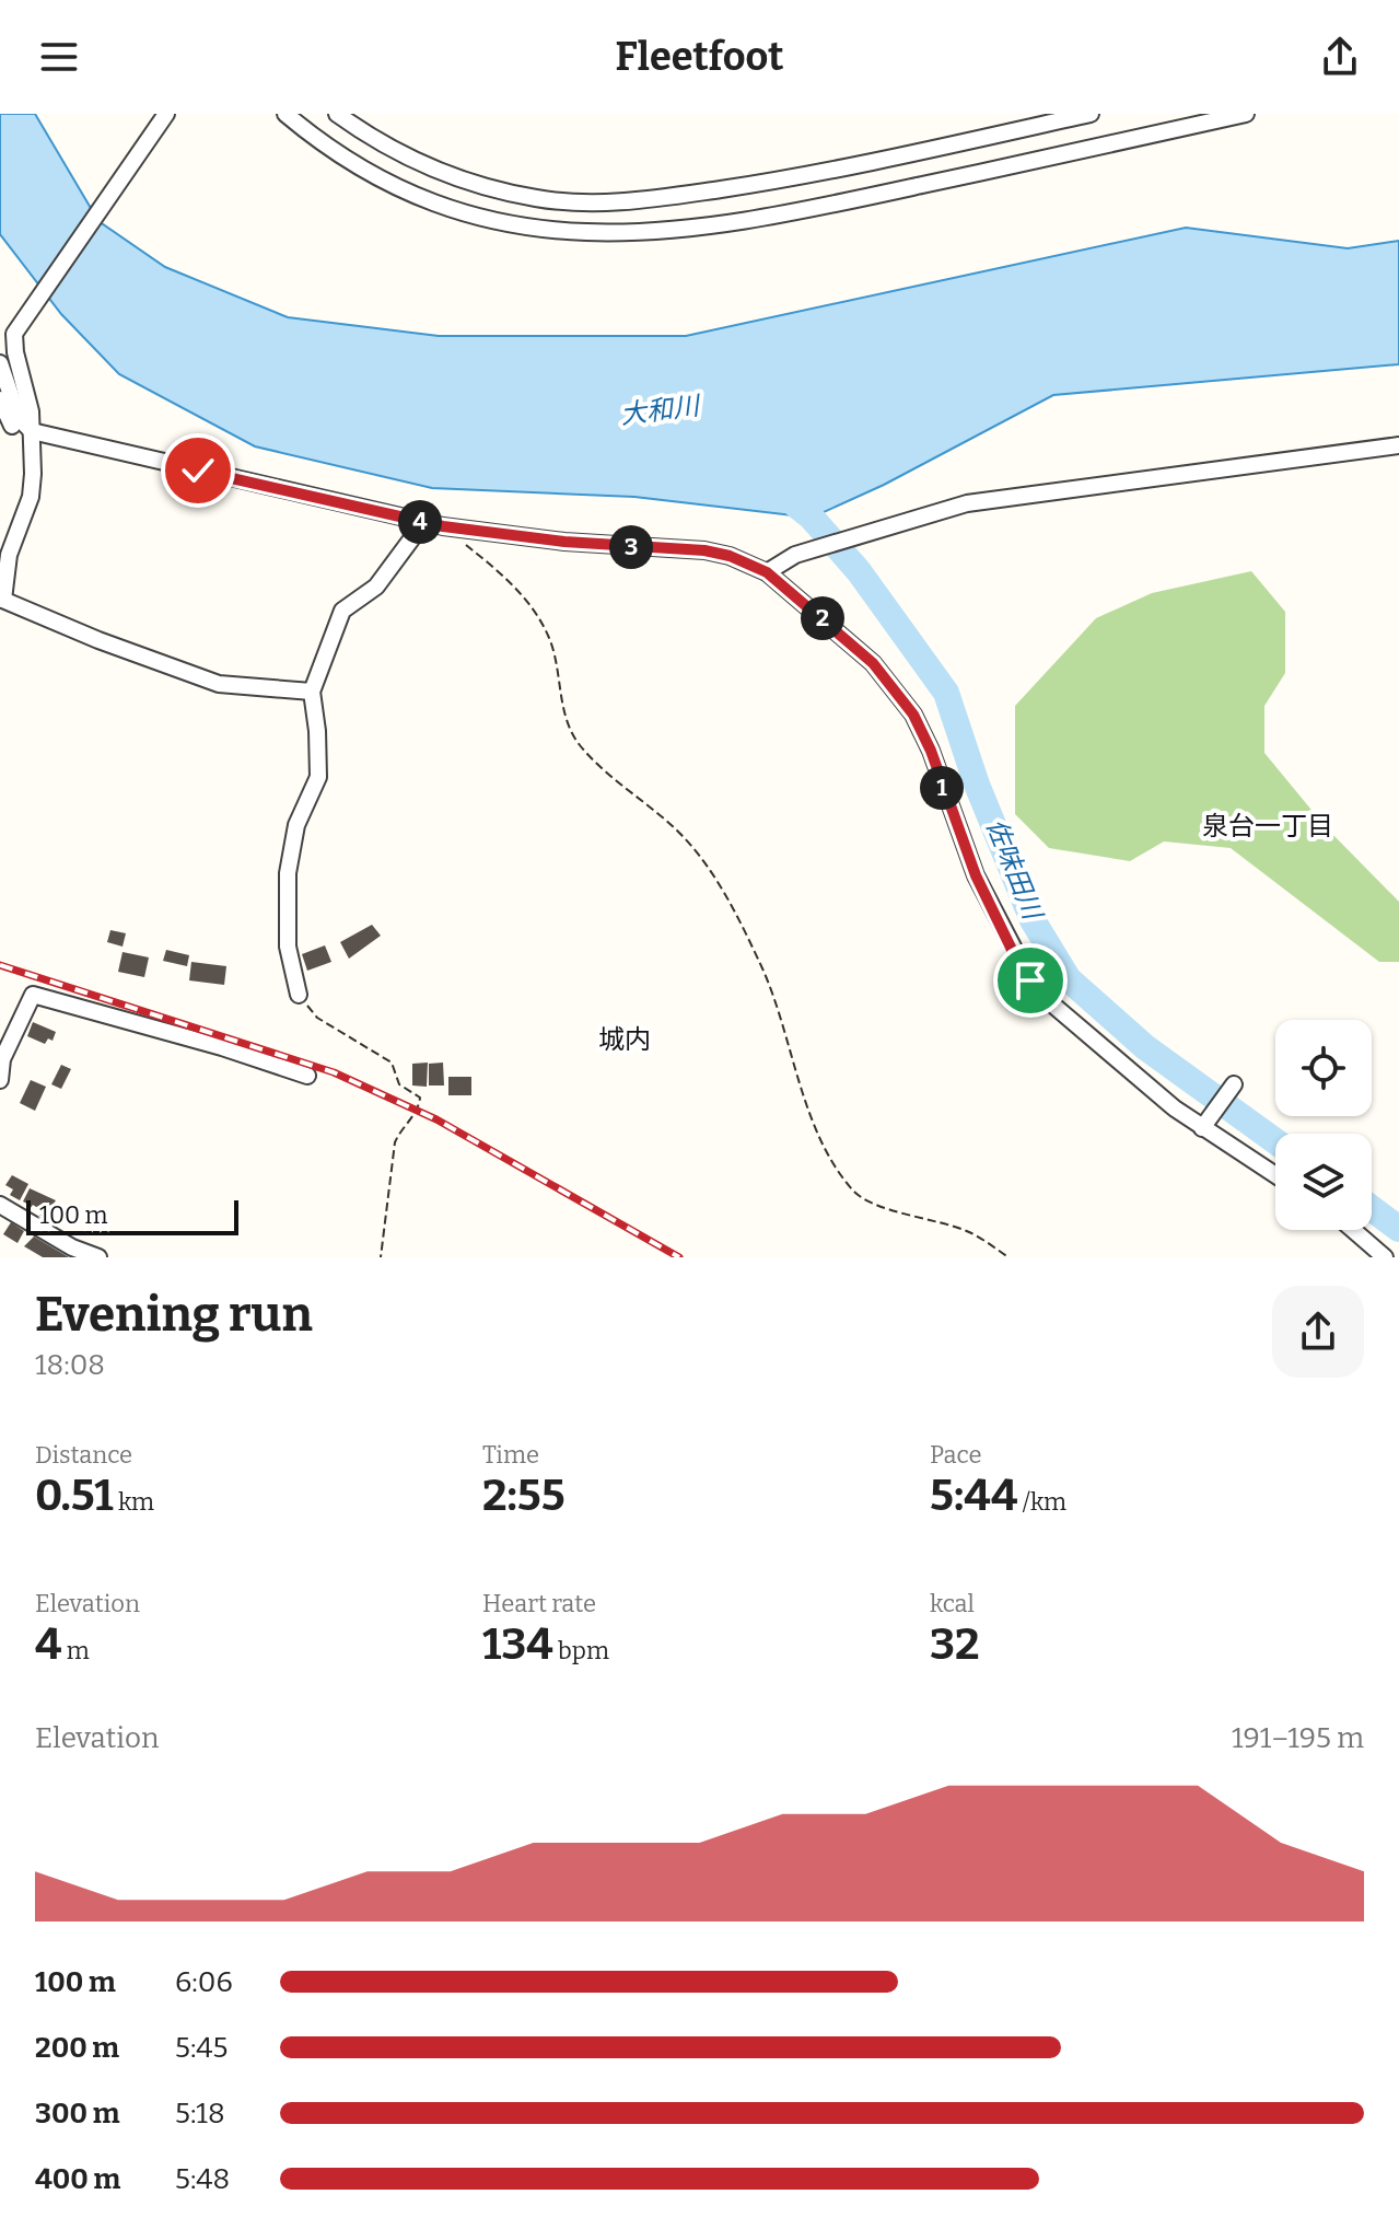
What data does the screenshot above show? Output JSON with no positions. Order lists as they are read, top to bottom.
{
  "districts": ["泉台一丁目", "城内"],
  "water": ["大和川", "佐味田川"],
  "scale_bar": "100 m",
  "page": {
    "header": "Fleetfoot",
    "pins": [
      "4",
      "3",
      "2",
      "1"
    ],
    "scale": "100 m",
    "heading": ["Evening run", "18:08"],
    "stats": [
      ["Distance", "0.51 km"],
      ["Time", "2:55"],
      ["Pace", "5:44 /km"],
      ["Elevation", "4 m"],
      ["Heart rate", "134 bpm"],
      ["kcal", "32"]
    ],
    "chart": ["Elevation", "191–195 m"],
    "list": [
      {
        "name": "100 m",
        "note": "6:06"
      },
      {
        "name": "200 m",
        "note": "5:45"
      },
      {
        "name": "300 m",
        "note": "5:18"
      },
      {
        "name": "400 m",
        "note": "5:48"
      }
    ]
  }
}
